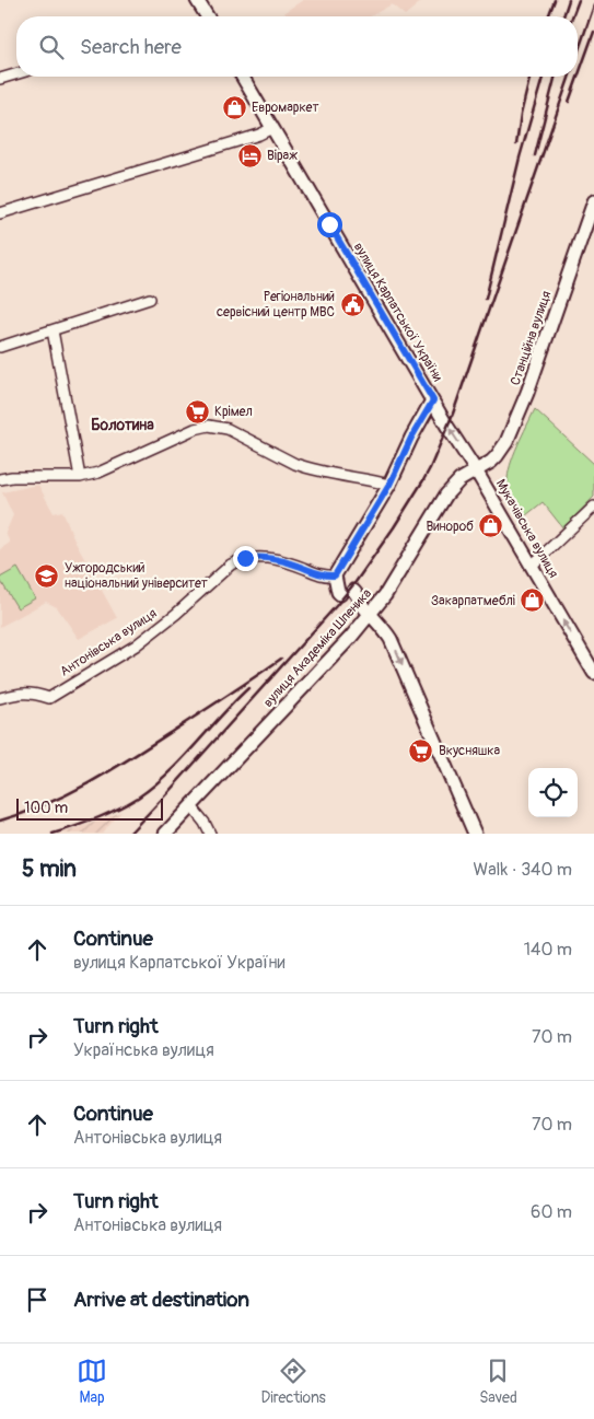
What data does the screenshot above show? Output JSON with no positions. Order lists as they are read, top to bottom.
{
  "streets": {
    "main road": [
      "вулиця Карпатської України",
      "Станційна вулиця",
      "Мукачівська вулиця",
      "вулиця Академіка Шпеника"
    ],
    "street": ["Антонівська вулиця"]
  },
  "crossings": [
    ["вулиця Карпатської України", "Мукачівська вулиця"],
    ["Станційна вулиця", "Мукачівська вулиця"],
    ["Станційна вулиця", "вулиця Академіка Шпеника"],
    ["Мукачівська вулиця", "вулиця Академіка Шпеника"]
  ],
  "one_way": ["Мукачівська вулиця"],
  "districts": ["Болотина"],
  "places": {
    "shop": ["Евромаркет", "Винороб", "Закарпатмеблі"],
    "hotel": ["Віраж"],
    "public building": ["Регіональний сервісний центр МВС"],
    "supermarket": ["Крімел", "Вкусняшка"],
    "school or university": ["Ужгородський національний університет"]
  },
  "scale_bar": "100 m",
  "page": {
    "search": "Search here",
    "scale": "100 m",
    "heading": ["5 min", "Walk · 340 m"],
    "list": [
      ["Continue", "вулиця Карпатської України", "140 m"],
      ["Turn right", "Українська вулиця", "70 m"],
      ["Continue", "Антонівська вулиця", "70 m"],
      ["Turn right", "Антонівська вулиця", "60 m"],
      "Arrive at destination"
    ],
    "nav": ["Map", "Directions", "Saved"]
  }
}
